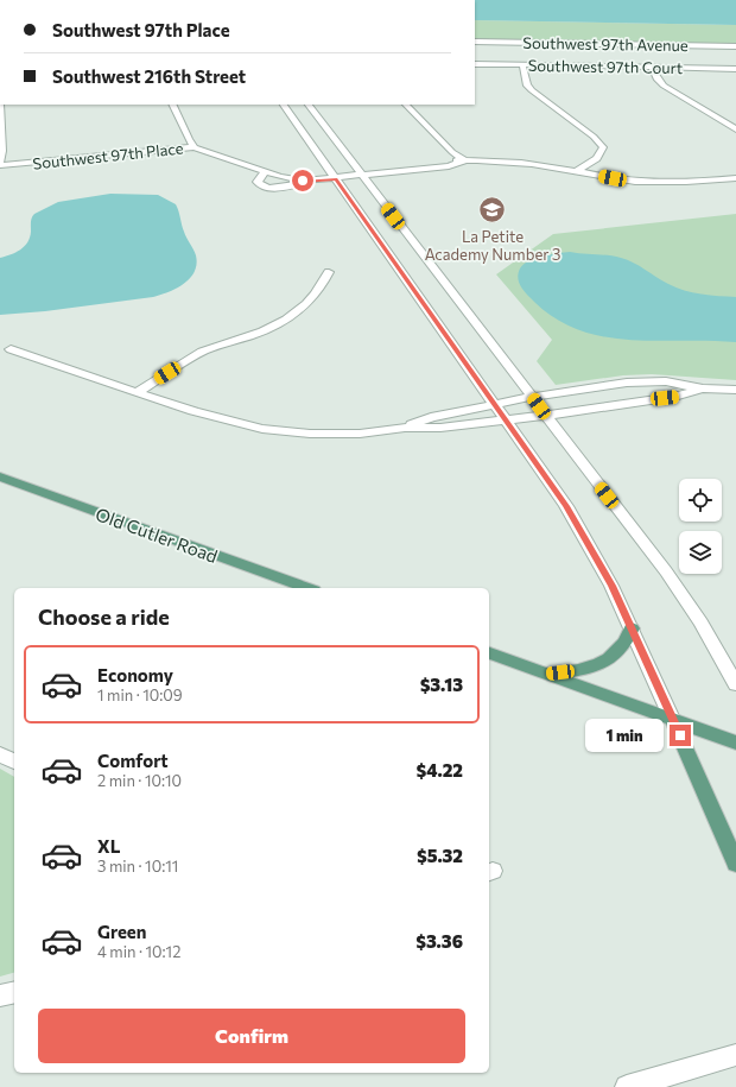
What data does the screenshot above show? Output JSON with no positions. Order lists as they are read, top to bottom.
{
  "streets": {
    "main road": ["Old Cutler Road"],
    "street": ["Southwest 97th Avenue", "Southwest 97th Court", "Southwest 97th Place"]
  },
  "places": {
    "school or university": ["La Petite Academy Number 3"]
  },
  "page": {
    "banner": ["Southwest 97th Place", "Southwest 216th Street"],
    "heading": "Choose a ride",
    "list": [
      {
        "name": "Economy",
        "note": "1 min · 10:09",
        "value": "$3.13"
      },
      {
        "name": "Comfort",
        "note": "2 min · 10:10",
        "value": "$4.22"
      },
      {
        "name": "XL",
        "note": "3 min · 10:11",
        "value": "$5.32"
      },
      {
        "name": "Green",
        "note": "4 min · 10:12",
        "value": "$3.36"
      }
    ],
    "bubble": "1 min",
    "buttons": "Confirm"
  }
}
